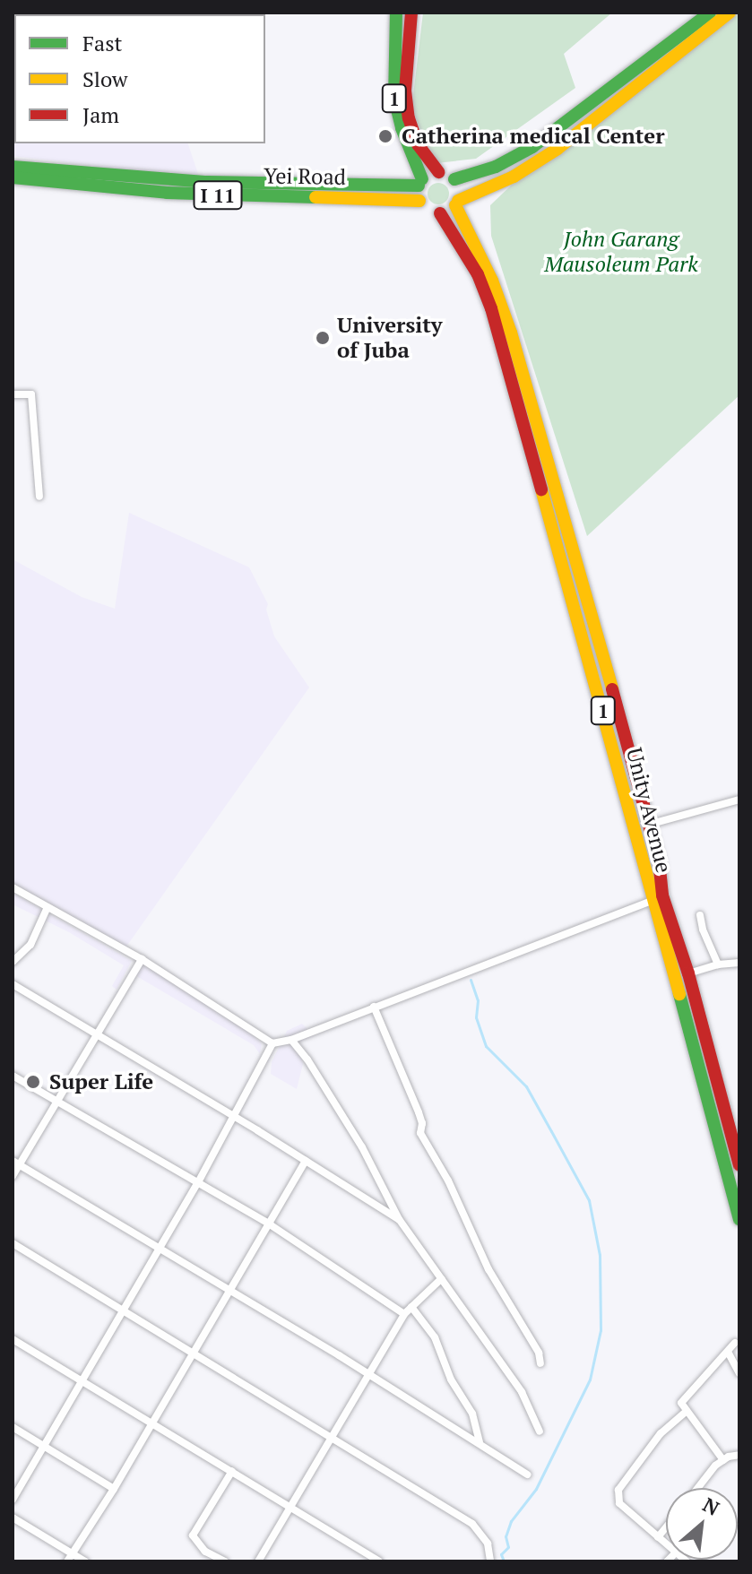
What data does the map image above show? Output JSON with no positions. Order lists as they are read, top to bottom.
{
  "streets": {
    "main road": [
      "1",
      "Yei Road",
      "I 11",
      "Unity Avenue"
    ]
  },
  "crossings": [
    ["1", "Yei Road"],
    ["1", "Unity Avenue"],
    ["Yei Road", "Unity Avenue"]
  ],
  "parks": ["John Garang Mausoleum Park"],
  "places": ["Catherina medical Center", "University of Juba", "Super Life"],
  "legend": ["Fast", "Slow", "Jam"],
  "north": "top right"
}
